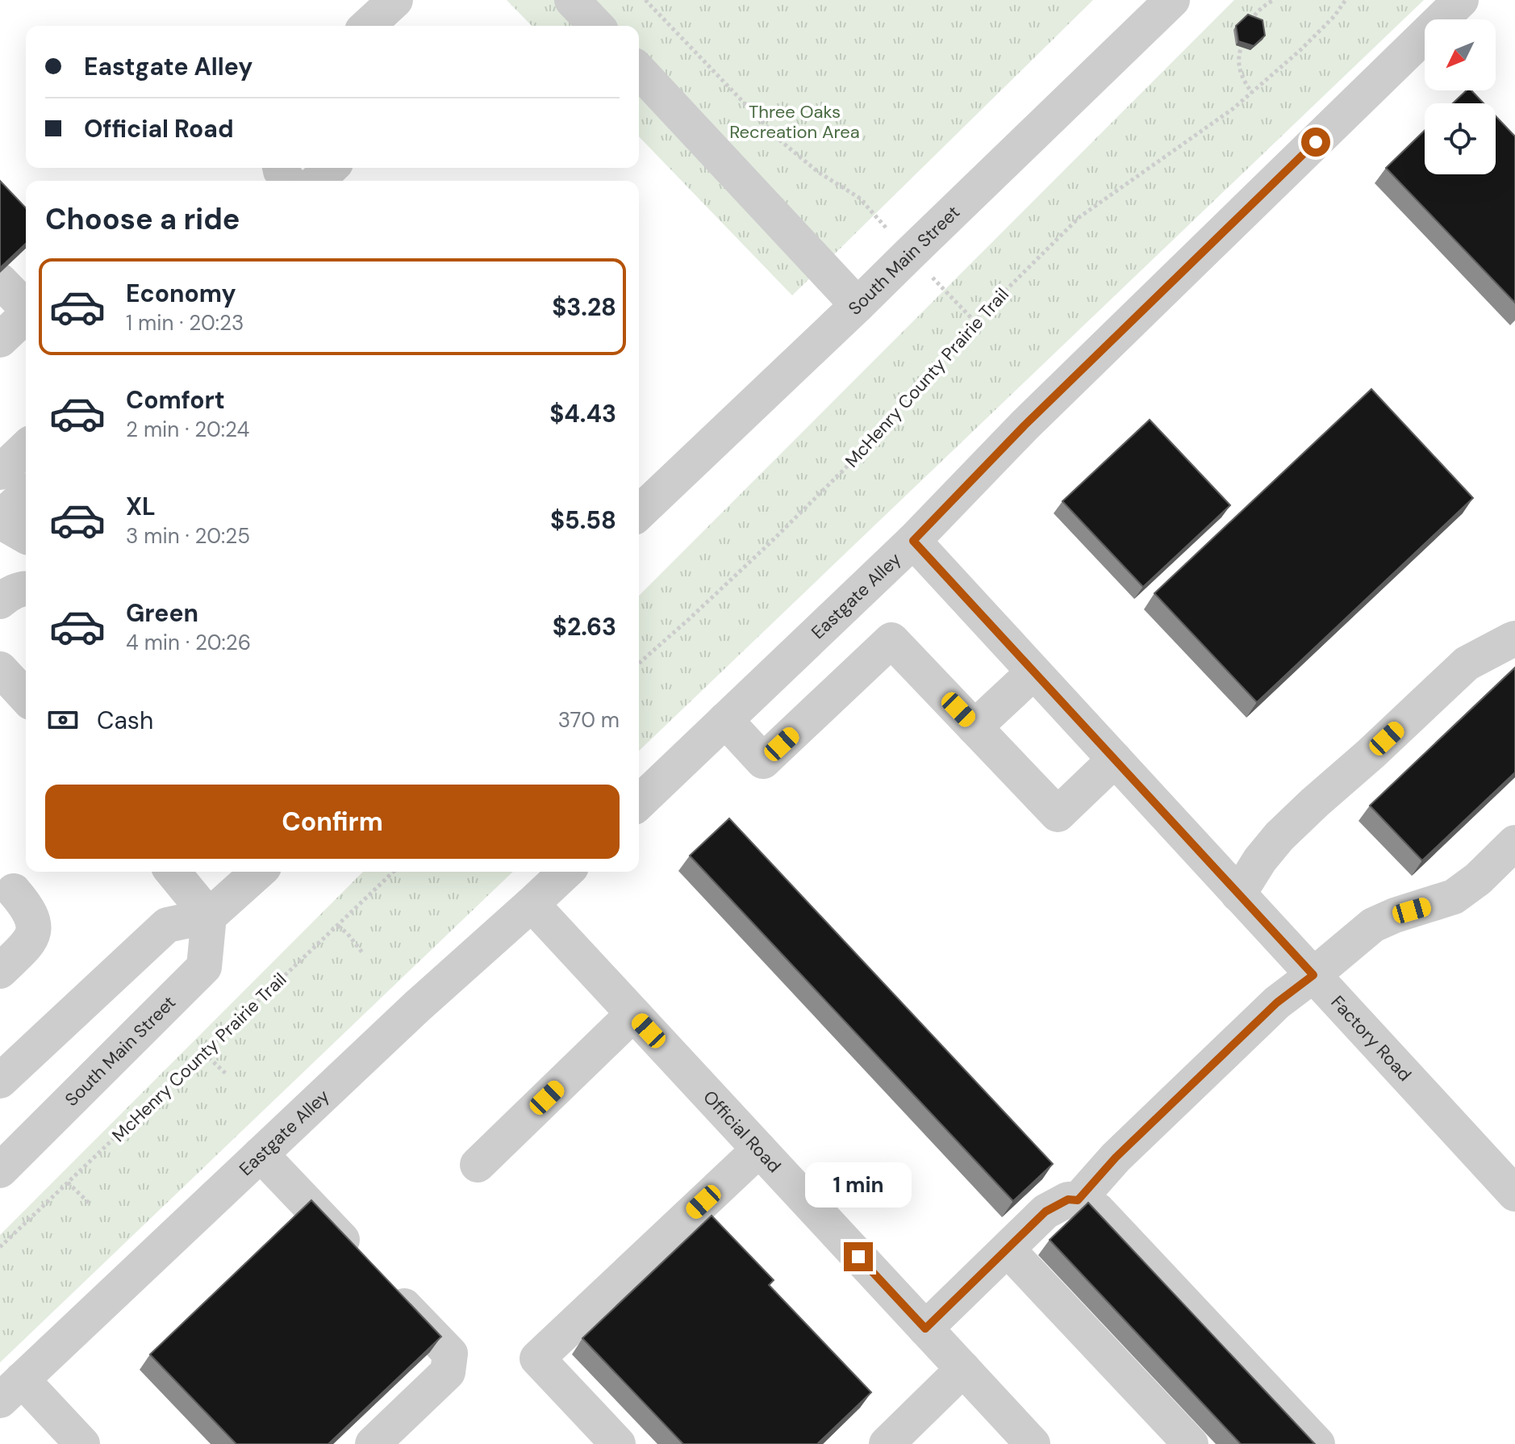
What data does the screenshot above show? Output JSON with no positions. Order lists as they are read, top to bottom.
{
  "streets": {
    "street": [
      "South Main Street",
      "Eastgate Alley",
      "Factory Road",
      "Official Road"
    ],
    "path": ["McHenry County Prairie Trail"]
  },
  "crossings": [
    ["Eastgate Alley", "Factory Road"],
    ["Eastgate Alley", "Official Road"]
  ],
  "parks": ["Three Oaks Recreation Area"],
  "north": "bottom left",
  "page": {
    "banner": ["Eastgate Alley", "Official Road"],
    "heading": "Choose a ride",
    "list": [
      {
        "name": "Economy",
        "note": "1 min · 20:23",
        "value": "$3.28"
      },
      {
        "name": "Comfort",
        "note": "2 min · 20:24",
        "value": "$4.43"
      },
      {
        "name": "XL",
        "note": "3 min · 20:25",
        "value": "$5.58"
      },
      {
        "name": "Green",
        "note": "4 min · 20:26",
        "value": "$2.63"
      }
    ],
    "pay": ["Cash", "370 m"],
    "buttons": "Confirm",
    "bubble": "1 min"
  }
}
